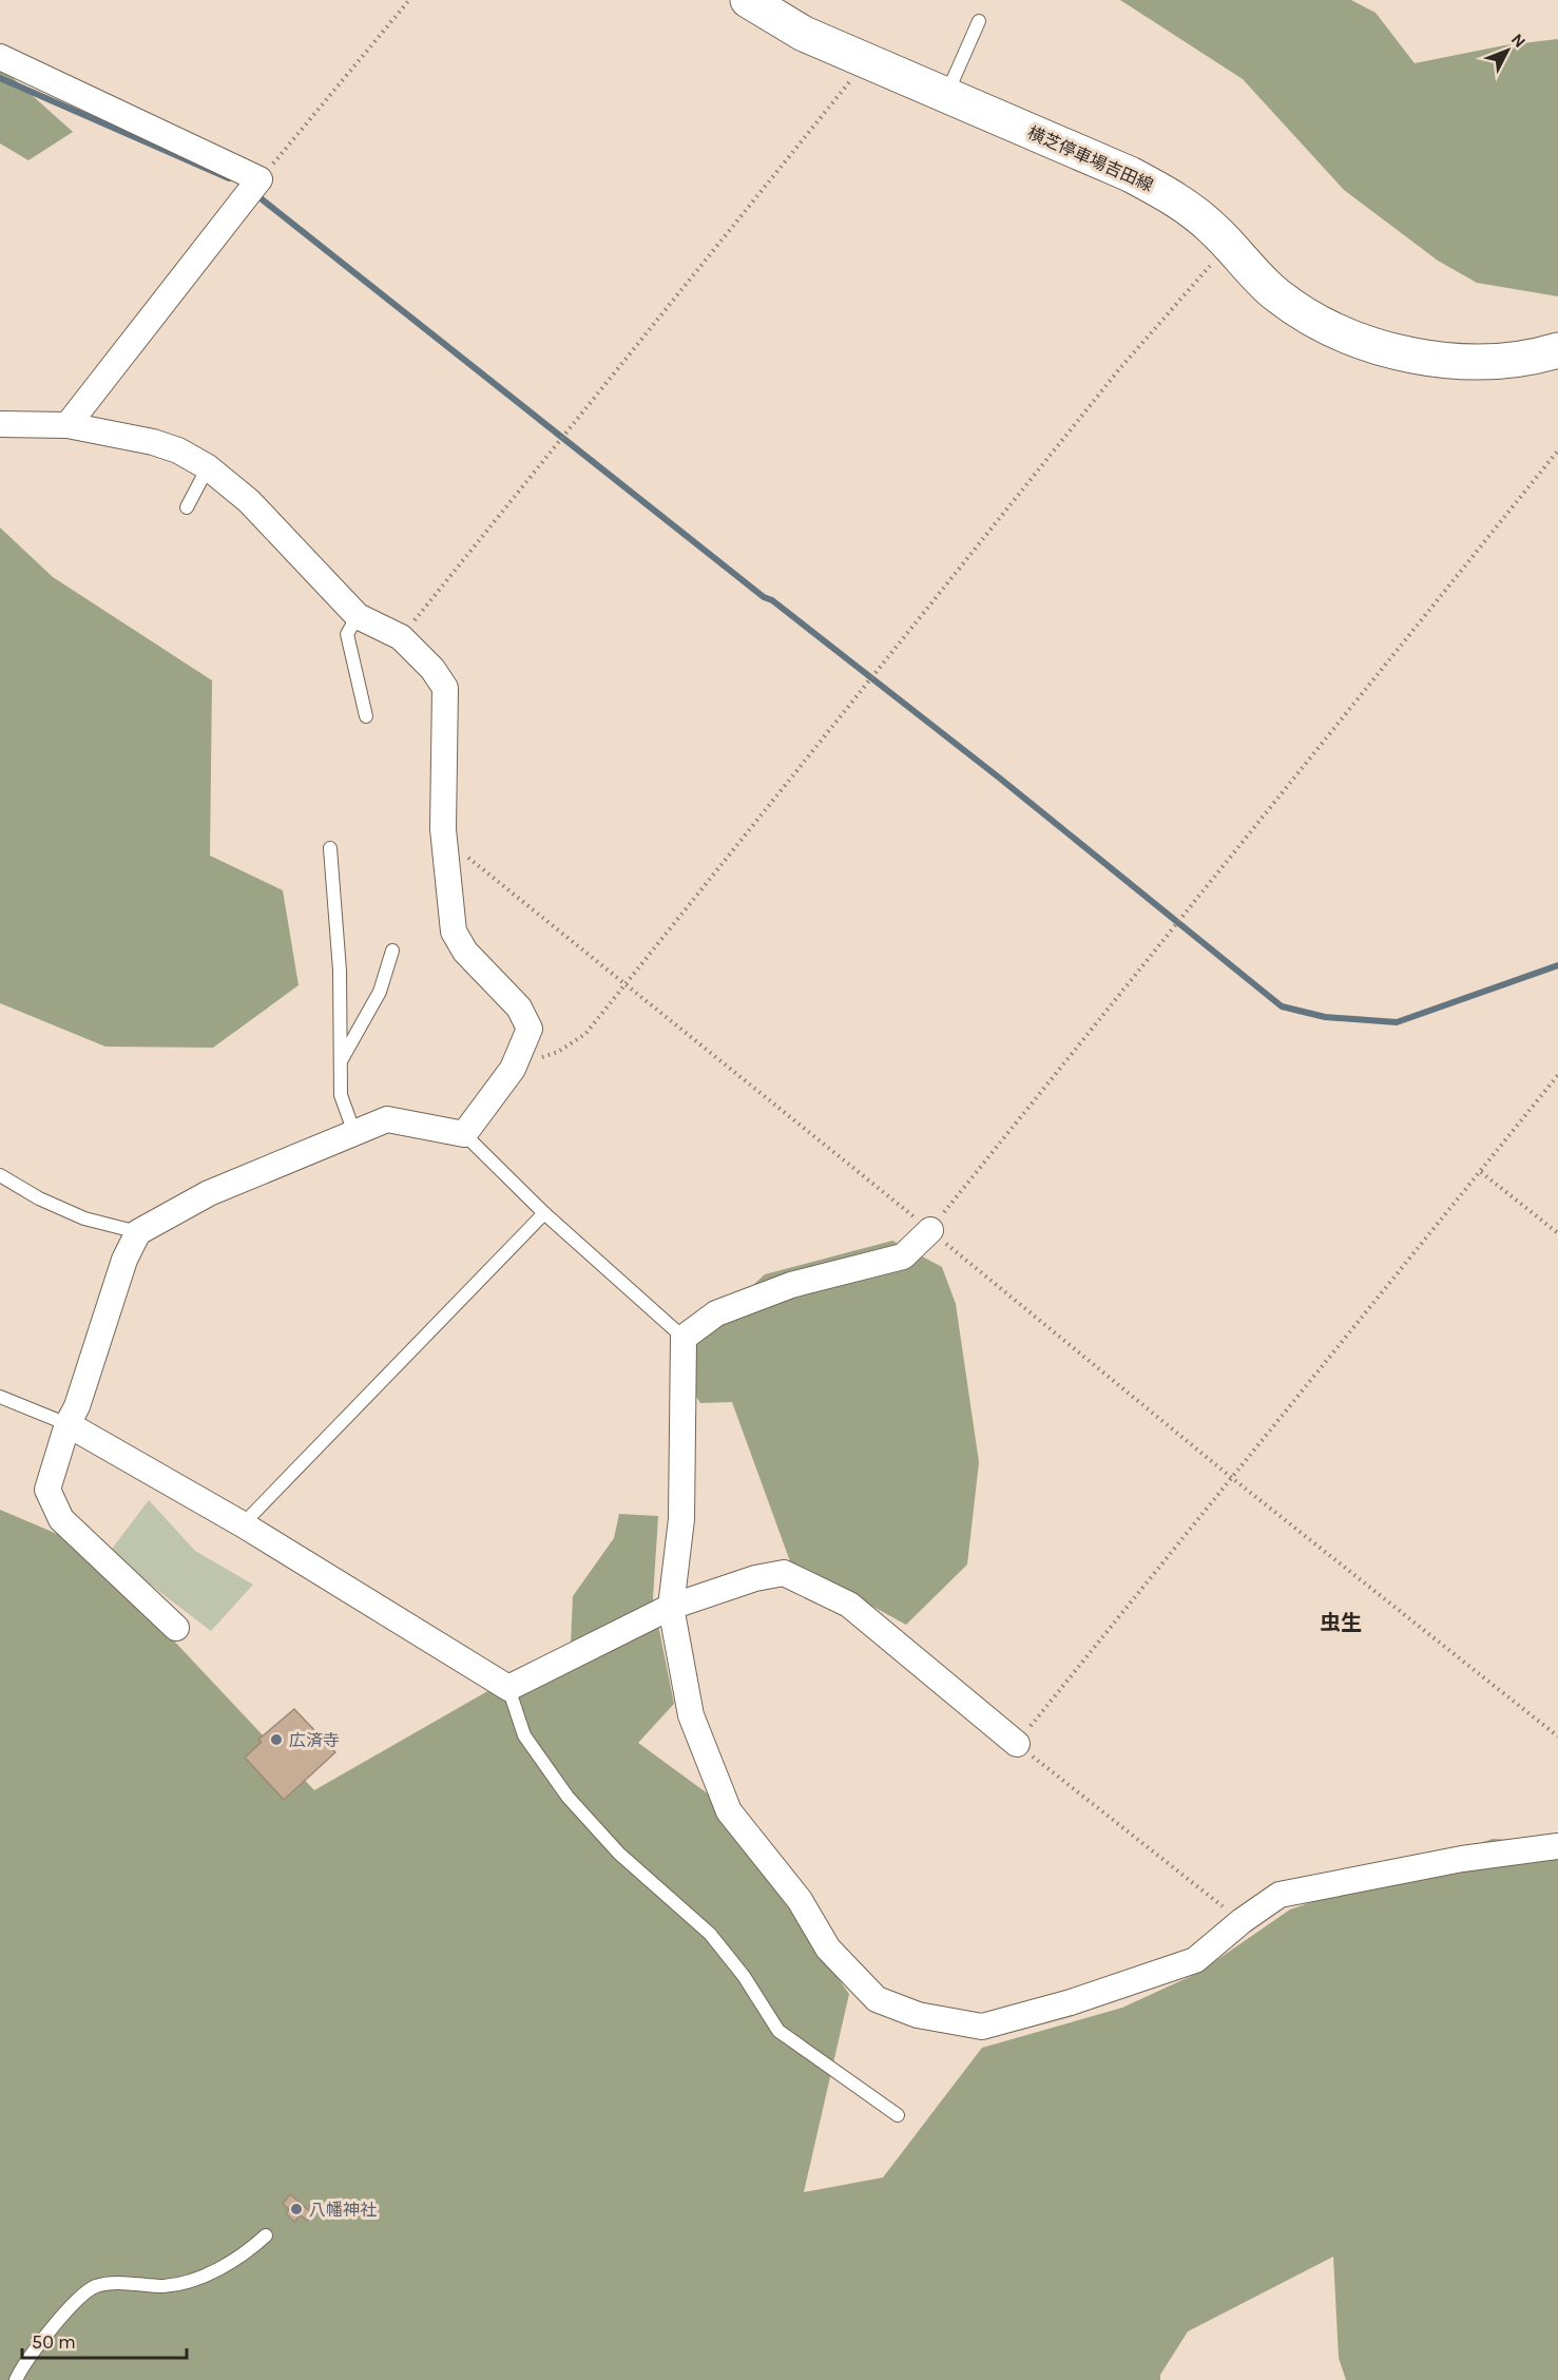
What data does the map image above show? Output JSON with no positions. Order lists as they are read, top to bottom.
{
  "streets": {
    "main road": ["横芝停車場吉田線"]
  },
  "districts": ["虫生"],
  "places": ["広済寺", "八幡神社"],
  "scale_bar": "50 m",
  "north": "top right"
}
